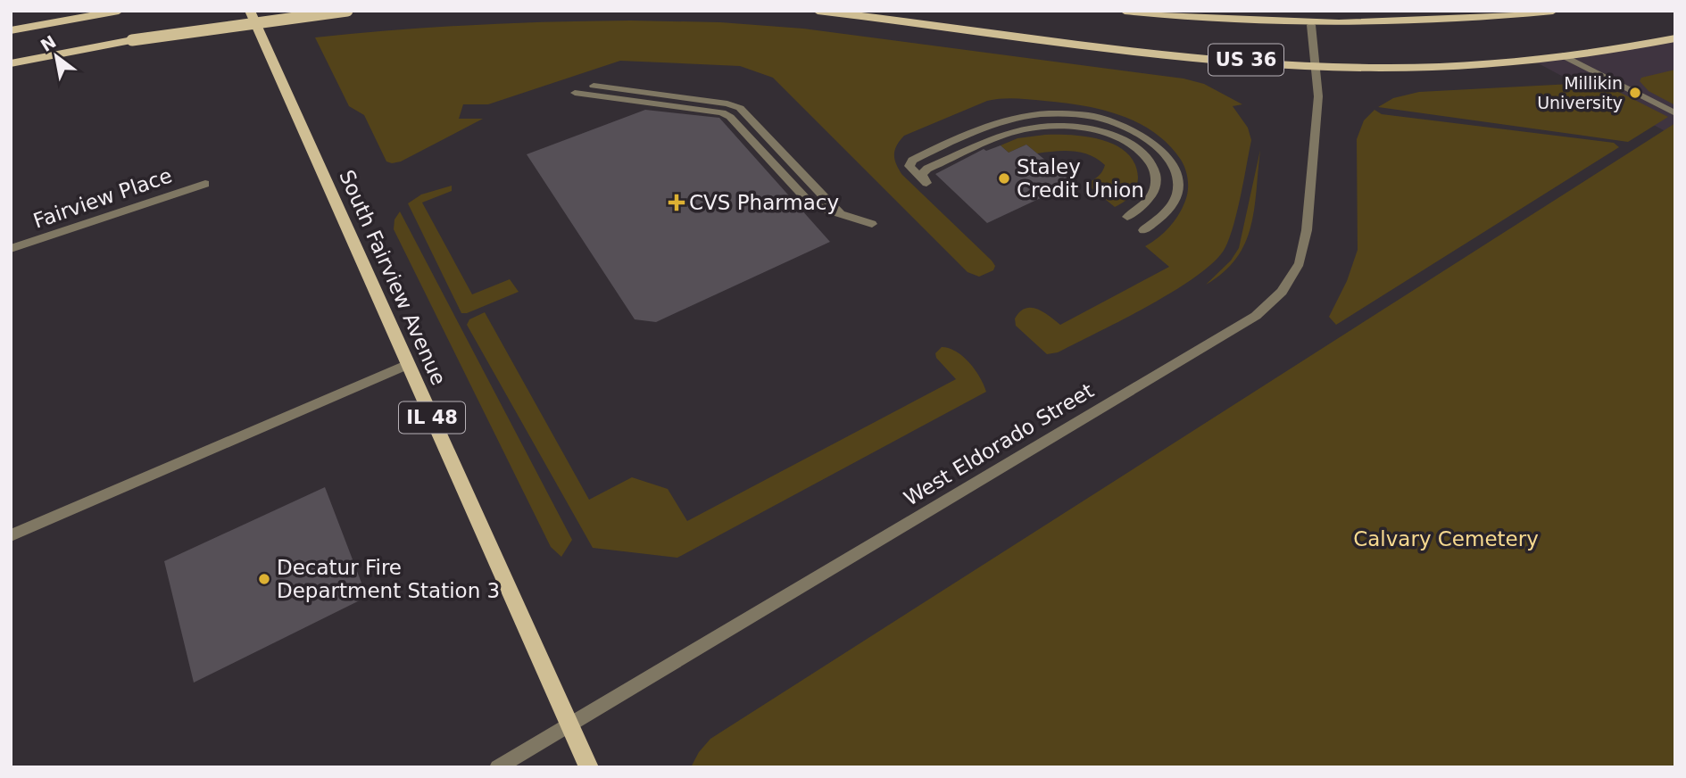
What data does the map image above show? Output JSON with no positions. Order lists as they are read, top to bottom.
{
  "streets": {
    "main road": ["US 36", "South Fairview Avenue", "IL 48"],
    "street": ["Fairview Place", "West Eldorado Street"]
  },
  "crossings": [
    ["US 36", "West Eldorado Street"],
    ["South Fairview Avenue", "West Eldorado Street"]
  ],
  "parks": ["Calvary Cemetery"],
  "places": {
    "other": ["Millikin University", "Staley Credit Union", "Decatur Fire Department Station 3"],
    "health": ["CVS Pharmacy"]
  },
  "north": "top left"
}
